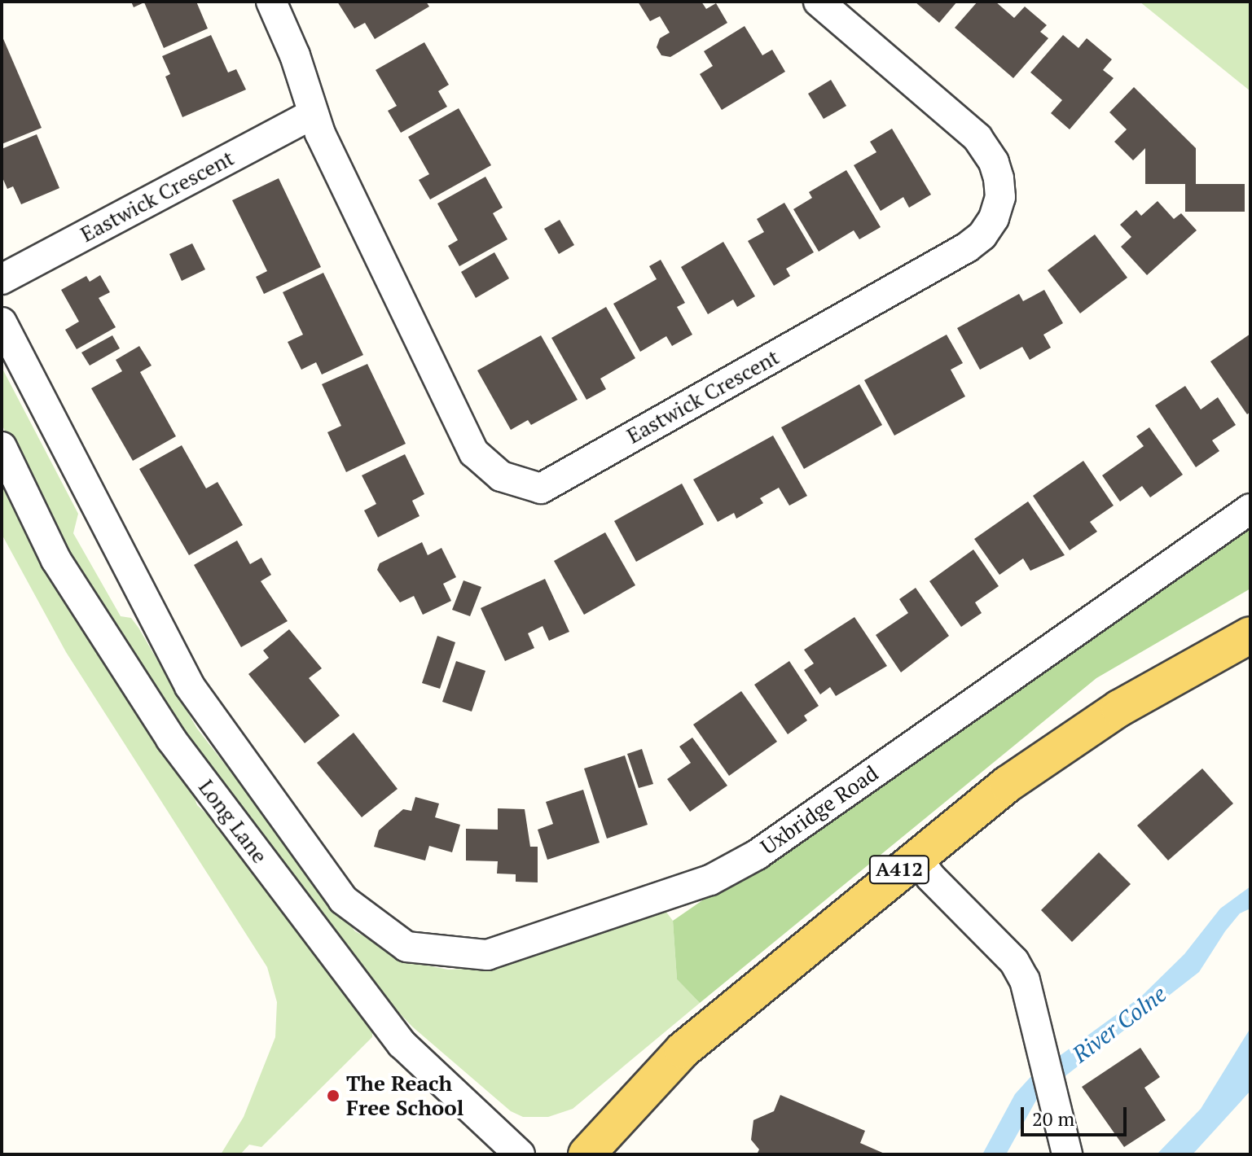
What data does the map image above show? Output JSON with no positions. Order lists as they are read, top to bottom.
{
  "streets": {
    "main road": ["A412"],
    "street": ["Eastwick Crescent", "Uxbridge Road", "Long Lane"]
  },
  "crossings": [
    ["Uxbridge Road", "Long Lane"]
  ],
  "water": ["River Colne"],
  "places": ["The Reach Free School"],
  "scale_bar": "20 m"
}
